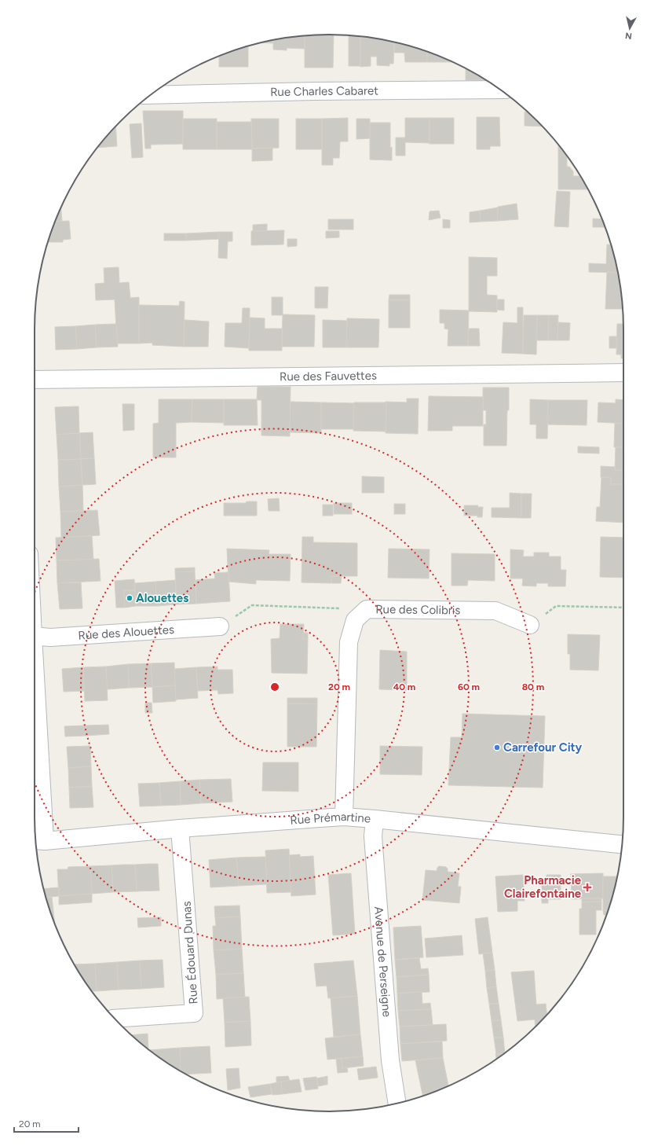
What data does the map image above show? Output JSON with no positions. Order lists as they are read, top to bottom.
{
  "streets": {
    "street": [
      "Rue Charles Cabaret",
      "Rue des Fauvettes",
      "Rue des Colibris",
      "Rue des Alouettes",
      "Rue Prémartine",
      "Rue Édouard Dunas",
      "Avenue de Perseigne"
    ]
  },
  "crossings": [
    ["Rue des Colibris", "Rue Prémartine"],
    ["Rue Prémartine", "Rue Édouard Dunas"],
    ["Rue Prémartine", "Avenue de Perseigne"]
  ],
  "places": {
    "other": ["Alouettes", "Carrefour City"],
    "health": ["Pharmacie Clairefontaine"]
  },
  "scale_bar": "20 m",
  "north": "bottom",
  "rings": [
    "20 m",
    "40 m",
    "60 m",
    "80 m"
  ]
}
